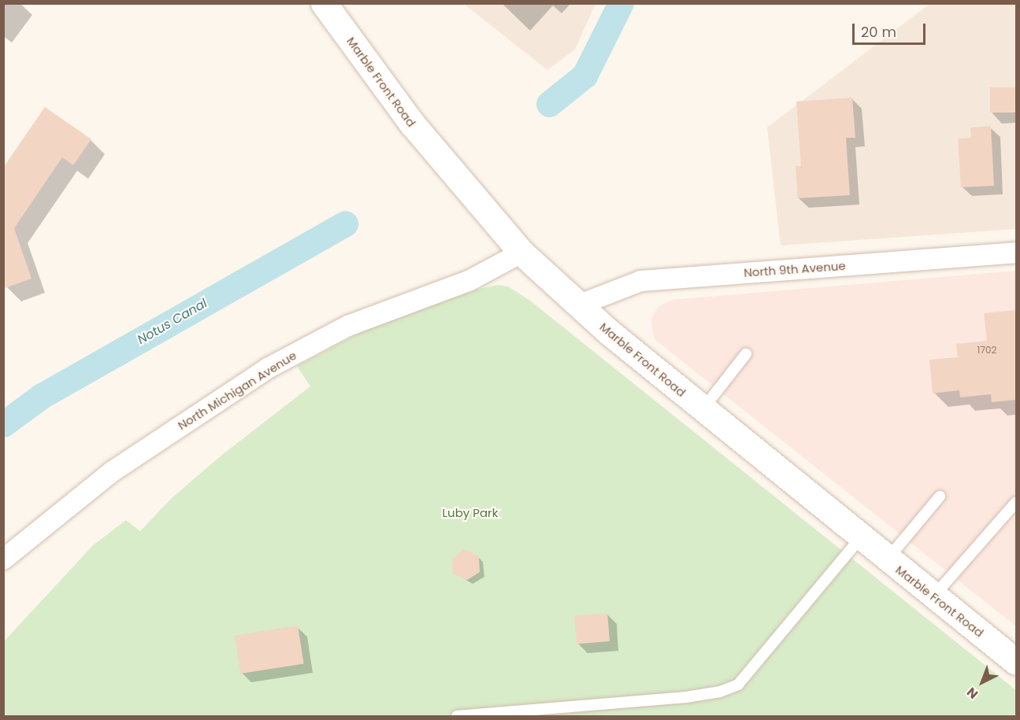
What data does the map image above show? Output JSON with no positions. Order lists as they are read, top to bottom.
{
  "streets": {
    "street": ["Marble Front Road", "North 9th Avenue", "North Michigan Avenue"]
  },
  "crossings": [
    ["Marble Front Road", "North 9th Avenue"],
    ["Marble Front Road", "North Michigan Avenue"]
  ],
  "water": ["Notus Canal"],
  "parks": ["Luby Park"],
  "house_numbers": ["1702"],
  "scale_bar": "20 m",
  "north": "bottom left"
}
